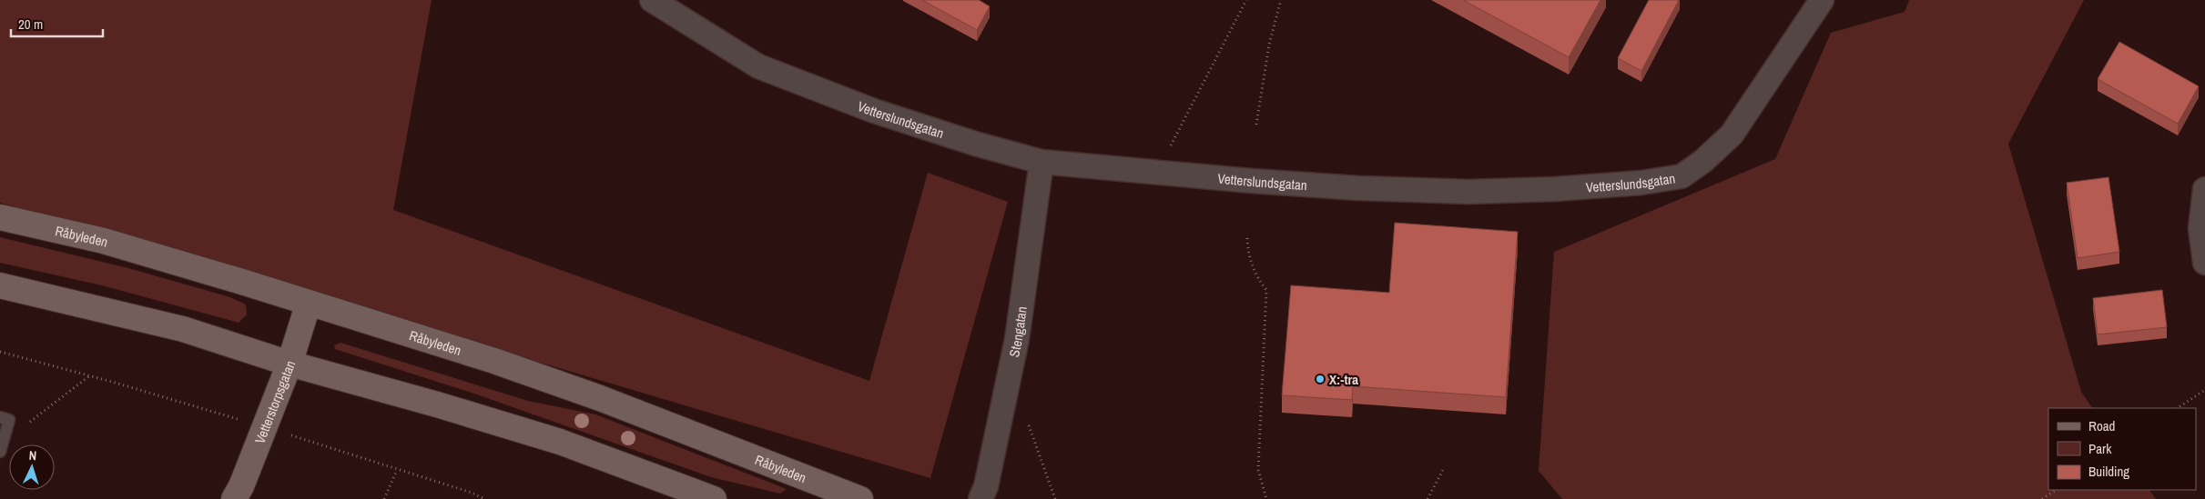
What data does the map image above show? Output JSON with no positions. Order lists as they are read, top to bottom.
{
  "streets": {
    "main road": ["Råbyleden", "Vetterstorpsgatan"],
    "street": ["Vetterslundsgatan", "Stengatan"]
  },
  "crossings": [
    ["Vetterslundsgatan", "Stengatan"],
    ["Råbyleden", "Vetterstorpsgatan"]
  ],
  "places": ["X:-tra"],
  "legend": ["Road", "Park", "Building"],
  "scale_bar": "20 m",
  "north": "top"
}
